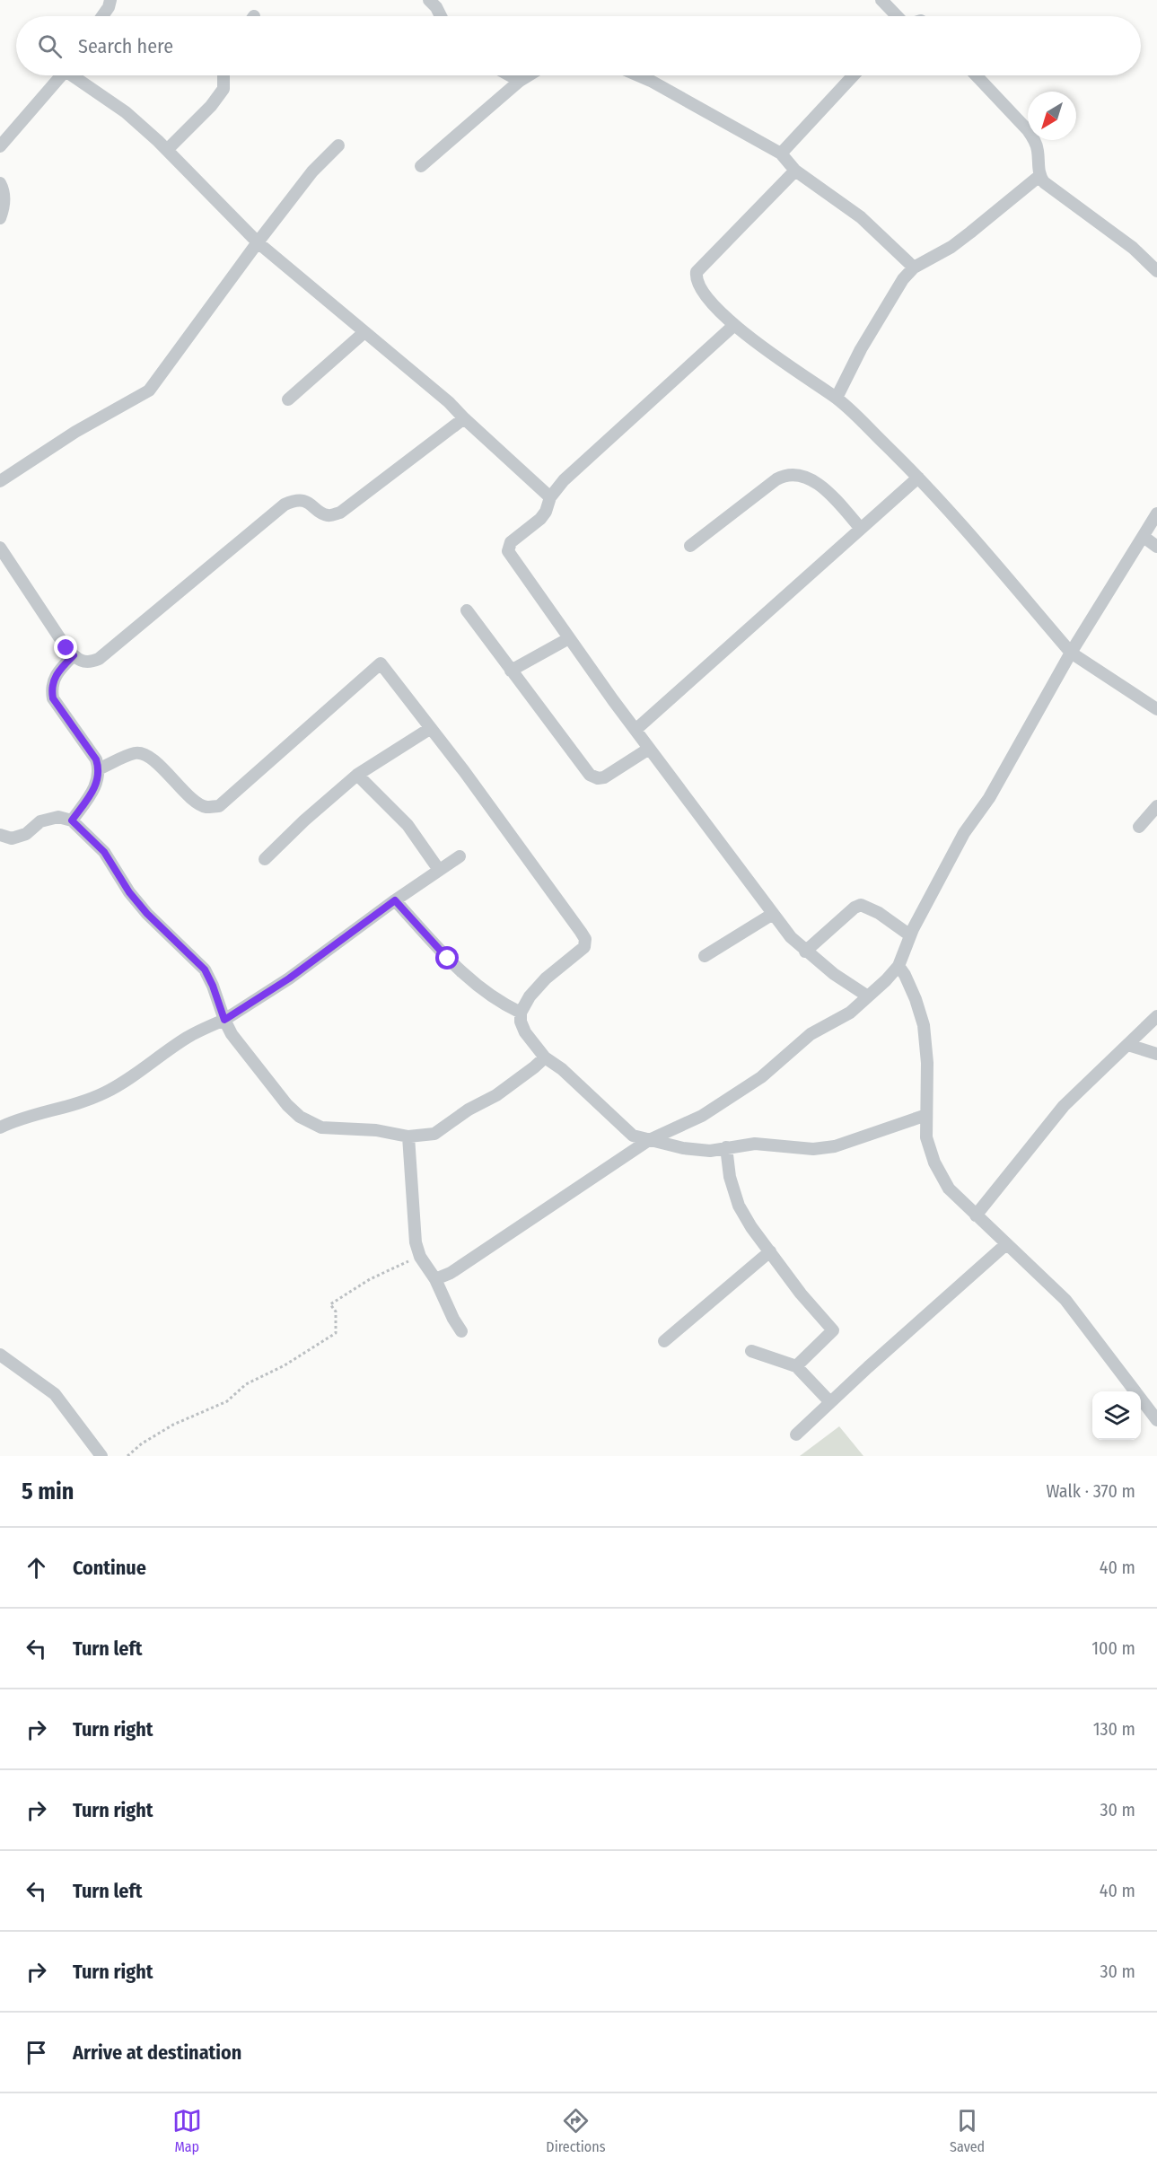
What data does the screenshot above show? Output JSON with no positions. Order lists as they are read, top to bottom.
{
  "north": "bottom left",
  "page": {
    "search": "Search here",
    "heading": ["5 min", "Walk · 370 m"],
    "list": [
      ["Continue", "40 m"],
      ["Turn left", "100 m"],
      ["Turn right", "130 m"],
      ["Turn right", "30 m"],
      ["Turn left", "40 m"],
      ["Turn right", "30 m"],
      "Arrive at destination"
    ],
    "nav": ["Map", "Directions", "Saved"]
  }
}
